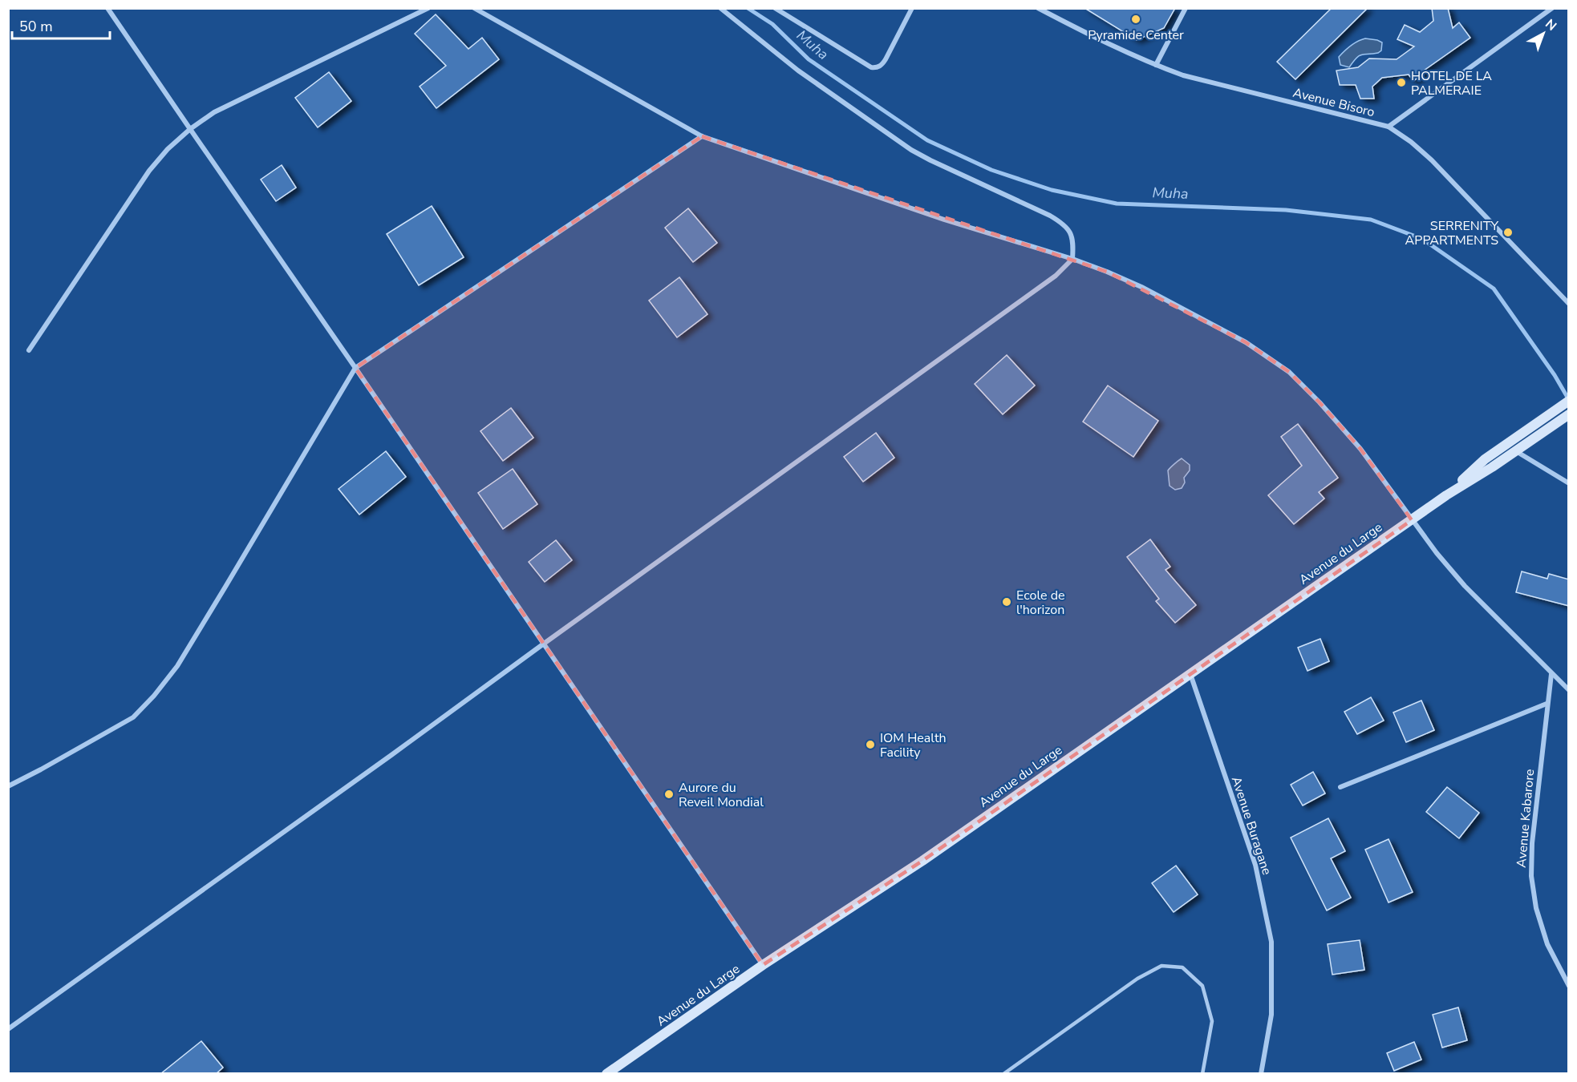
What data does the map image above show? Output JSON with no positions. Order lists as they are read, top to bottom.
{
  "streets": {
    "main road": ["Avenue du Large"],
    "street": ["Avenue Bisoro", "Avenue Kabarore", "Avenue Buragane"]
  },
  "crossings": [
    ["Avenue du Large", "Avenue Buragane"]
  ],
  "water": ["Muha"],
  "places": [
    "Pyramide Center",
    "HOTEL DE LA PALMERAIE",
    "SERRENITY APPARTMENTS",
    "Ecole de l'horizon",
    "IOM Health Facility",
    "Aurore du Reveil Mondial"
  ],
  "scale_bar": "50 m",
  "north": "top right"
}
